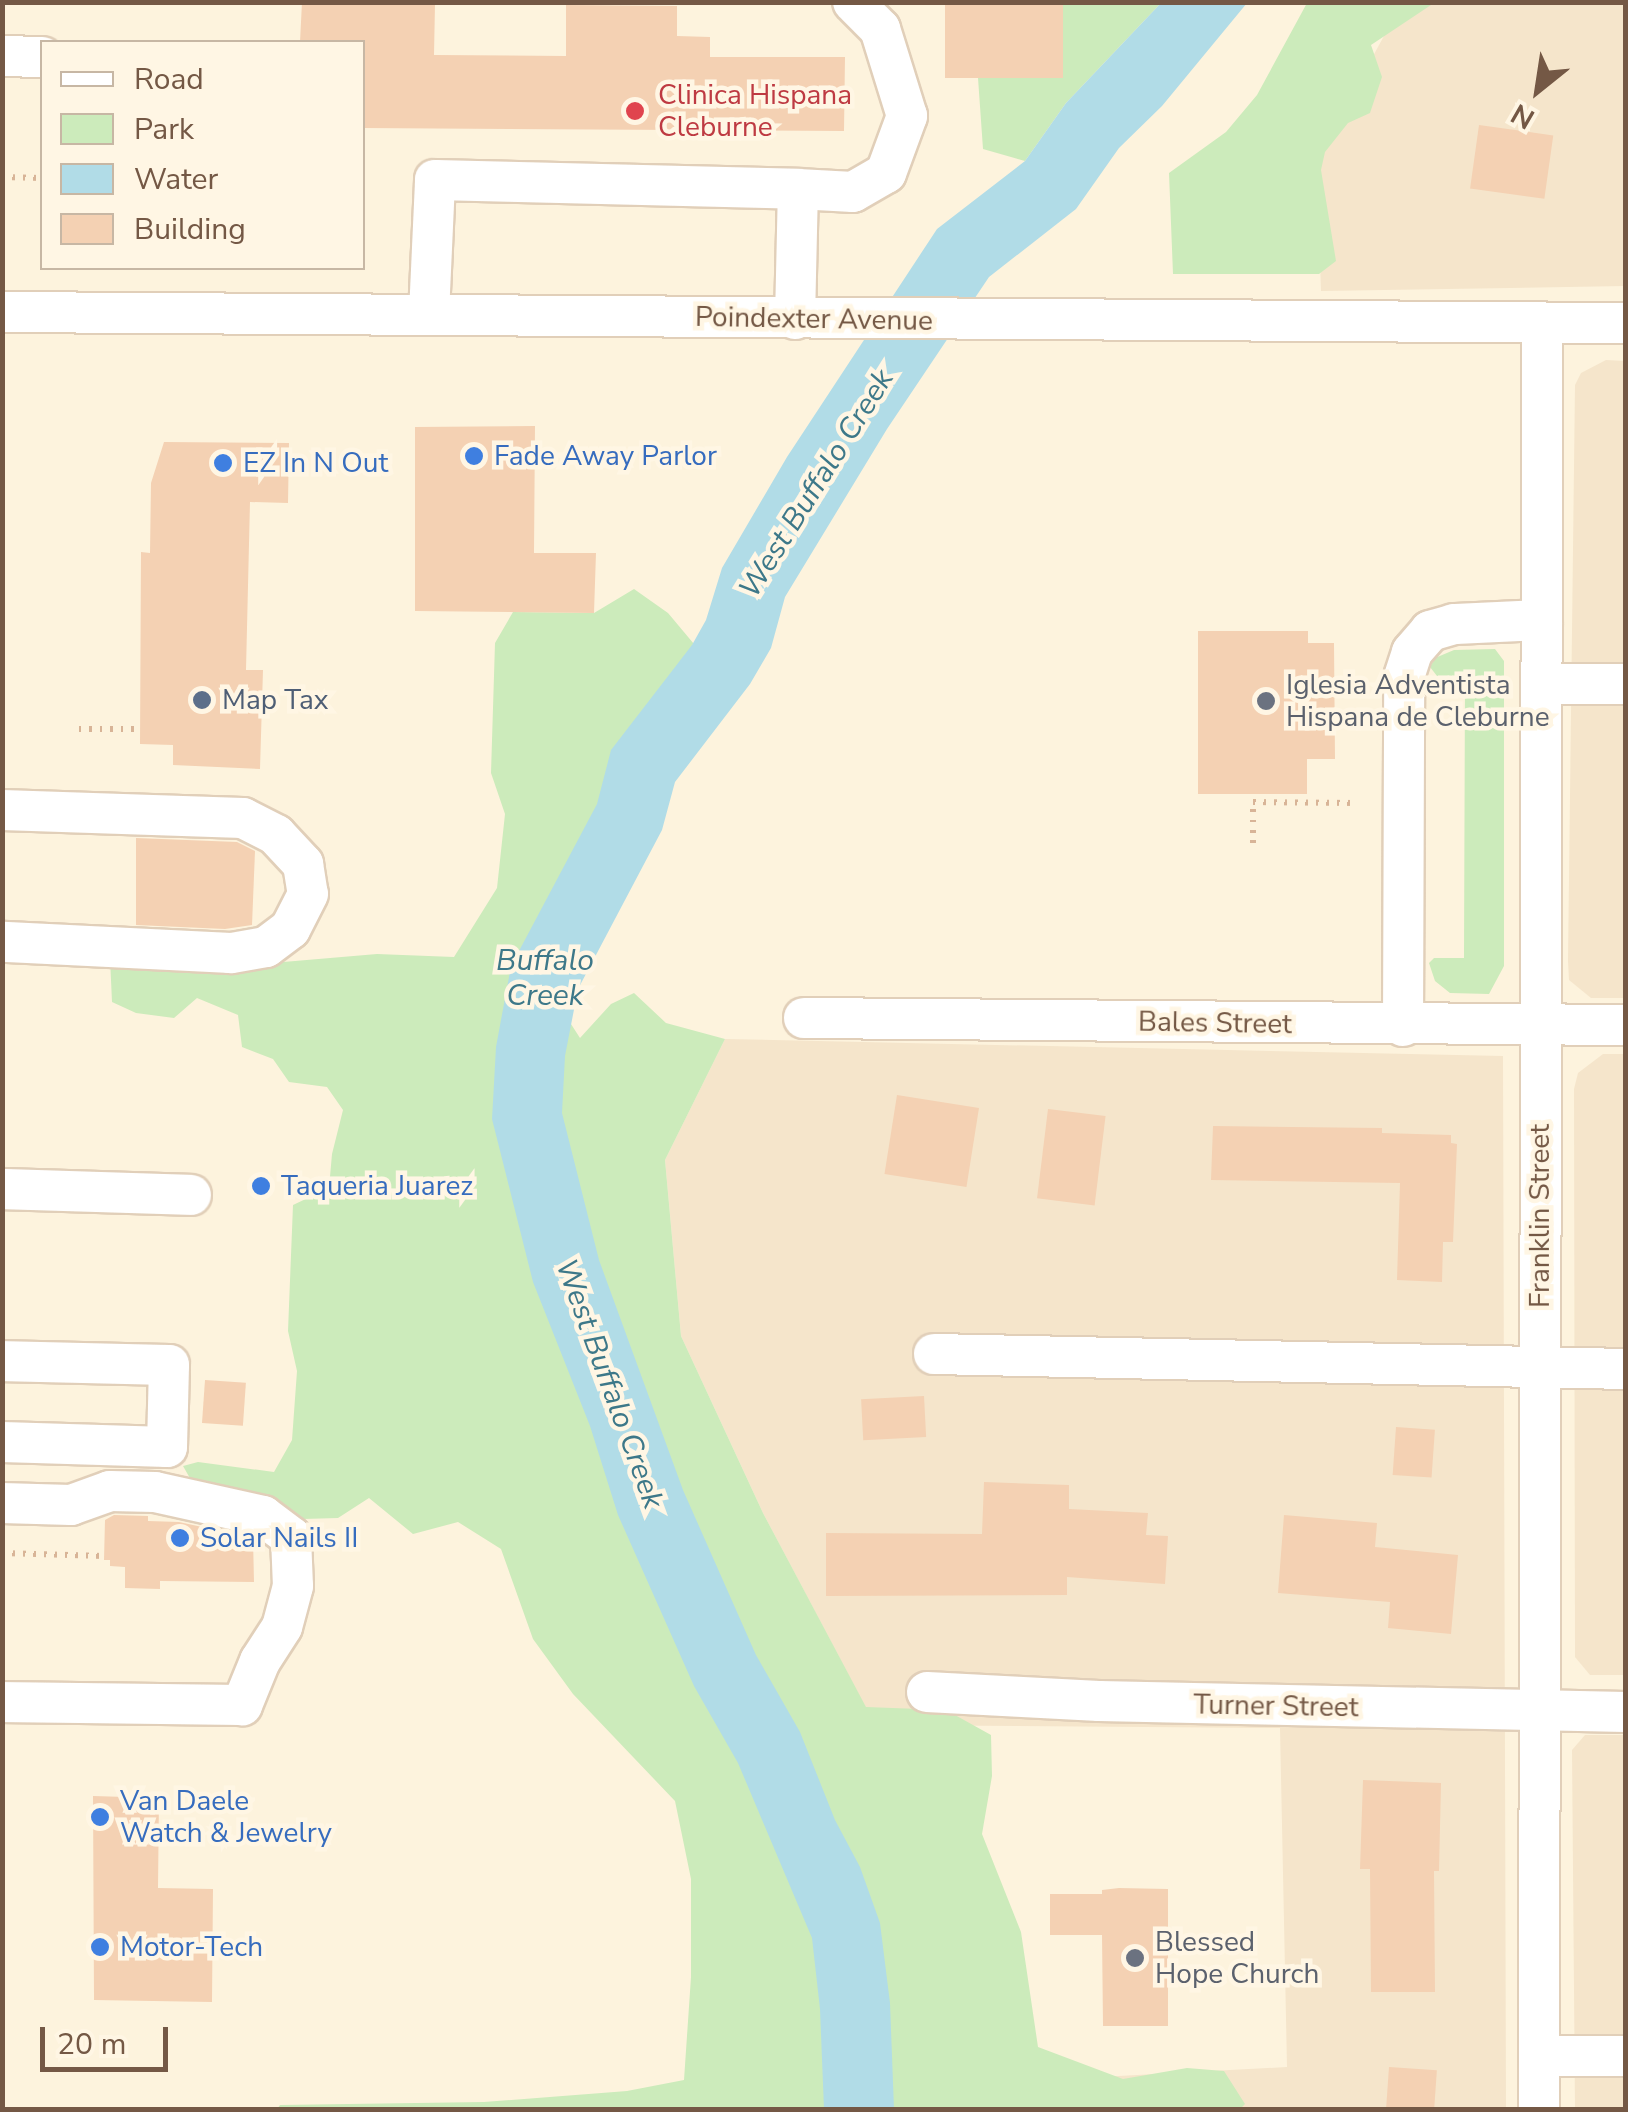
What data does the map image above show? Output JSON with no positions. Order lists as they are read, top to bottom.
{
  "streets": {
    "street": [
      "Poindexter Avenue",
      "Bales Street",
      "Franklin Street",
      "Turner Street"
    ]
  },
  "crossings": [
    ["Poindexter Avenue", "Franklin Street"],
    ["Bales Street", "Franklin Street"],
    ["Franklin Street", "Turner Street"]
  ],
  "water": ["West Buffalo Creek", "Buffalo Creek"],
  "places": [
    "Clinica Hispana Cleburne",
    "Fade Away Parlor",
    "EZ In N Out",
    "Map Tax",
    "Iglesia Adventista Hispana de Cleburne",
    "Taqueria Juarez",
    "Solar Nails II",
    "Van Daele Watch & Jewelry",
    "Motor-Tech",
    "Blessed Hope Church"
  ],
  "legend": [
    "Road",
    "Park",
    "Water",
    "Building"
  ],
  "scale_bar": "20 m",
  "north": "bottom left"
}
